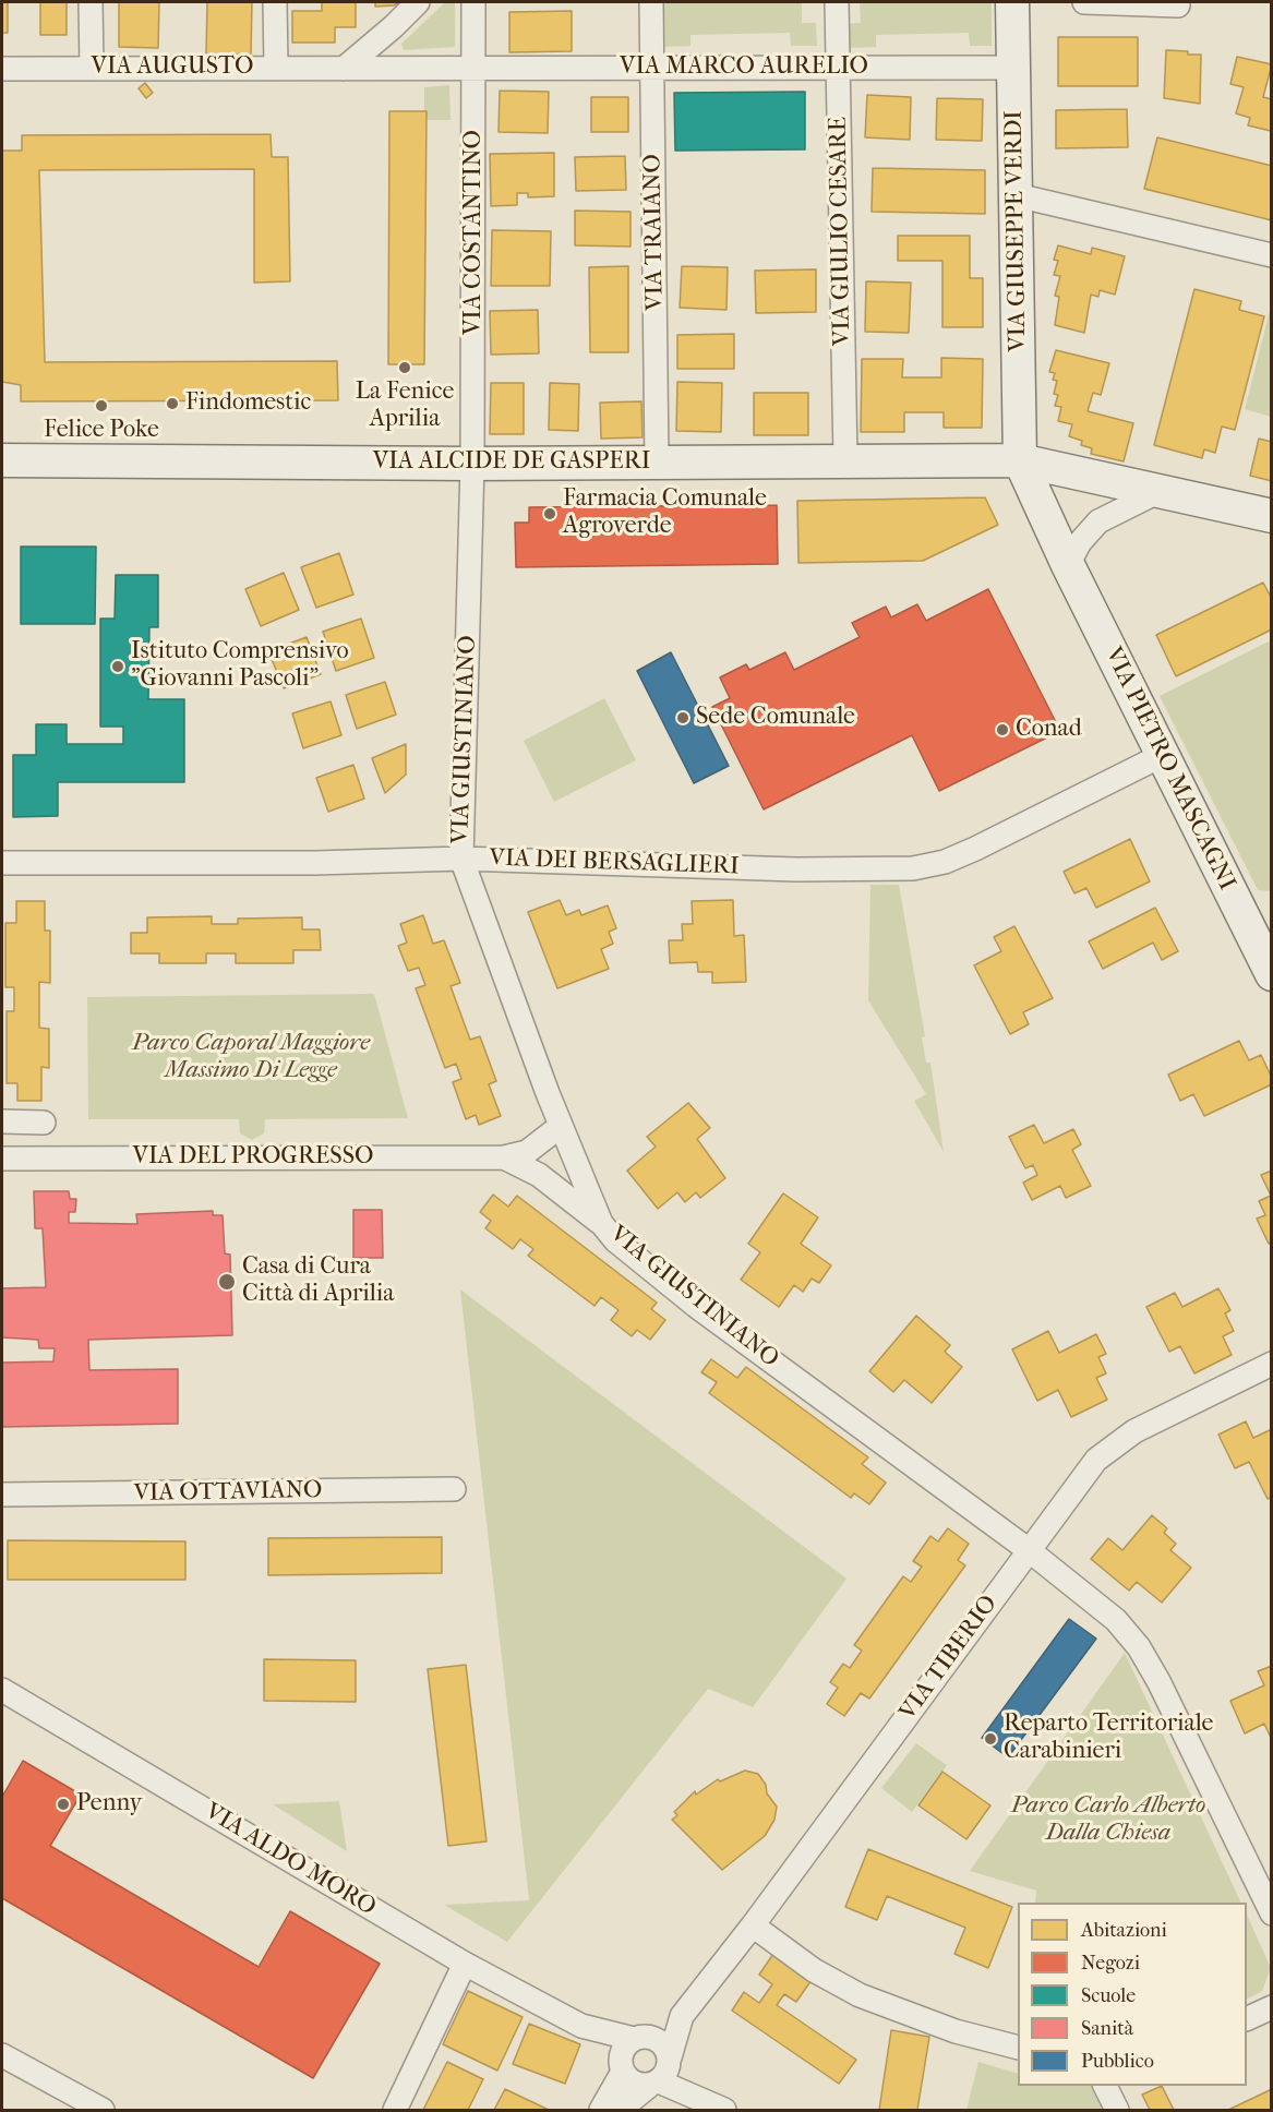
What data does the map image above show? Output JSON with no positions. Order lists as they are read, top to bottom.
{
  "streets": {
    "street": [
      "VIA AUGUSTO",
      "VIA MARCO AURELIO",
      "VIA GIULIO CESARE",
      "VIA GIUSEPPE VERDI",
      "VIA COSTANTINO",
      "VIA TRAIANO",
      "VIA ALCIDE DE GASPERI",
      "VIA GIUSTINIANO",
      "VIA PIETRO MASCAGNI",
      "VIA DEI BERSAGLIERI",
      "VIA DEL PROGRESSO",
      "VIA OTTAVIANO",
      "VIA TIBERIO",
      "VIA ALDO MORO"
    ]
  },
  "crossings": [
    ["VIA AUGUSTO", "VIA MARCO AURELIO"],
    ["VIA AUGUSTO", "VIA COSTANTINO"],
    ["VIA MARCO AURELIO", "VIA GIULIO CESARE"],
    ["VIA MARCO AURELIO", "VIA GIUSEPPE VERDI"],
    ["VIA MARCO AURELIO", "VIA COSTANTINO"],
    ["VIA MARCO AURELIO", "VIA TRAIANO"],
    ["VIA GIULIO CESARE", "VIA ALCIDE DE GASPERI"],
    ["VIA GIUSEPPE VERDI", "VIA ALCIDE DE GASPERI"],
    ["VIA GIUSEPPE VERDI", "VIA PIETRO MASCAGNI"],
    ["VIA COSTANTINO", "VIA ALCIDE DE GASPERI"],
    ["VIA COSTANTINO", "VIA GIUSTINIANO"],
    ["VIA TRAIANO", "VIA ALCIDE DE GASPERI"],
    ["VIA ALCIDE DE GASPERI", "VIA GIUSTINIANO"],
    ["VIA ALCIDE DE GASPERI", "VIA PIETRO MASCAGNI"],
    ["VIA GIUSTINIANO", "VIA DEI BERSAGLIERI"],
    ["VIA GIUSTINIANO", "VIA DEL PROGRESSO"],
    ["VIA GIUSTINIANO", "VIA TIBERIO"],
    ["VIA PIETRO MASCAGNI", "VIA DEI BERSAGLIERI"],
    ["VIA TIBERIO", "VIA ALDO MORO"]
  ],
  "parks": ["Parco Caporal Maggiore Massimo Di Legge", "Parco Carlo Alberto Dalla Chiesa"],
  "places": [
    "La Fenice Aprilia",
    "Findomestic",
    "Felice Poke",
    "Farmacia Comunale Agroverde",
    "Istituto Comprensivo \"Giovanni Pascoli\"",
    "Sede Comunale",
    "Conad",
    "Casa di Cura Città di Aprilia",
    "Reparto Territoriale Carabinieri",
    "Penny"
  ],
  "legend": [
    "Abitazioni",
    "Negozi",
    "Scuole",
    "Sanità",
    "Pubblico"
  ]
}
